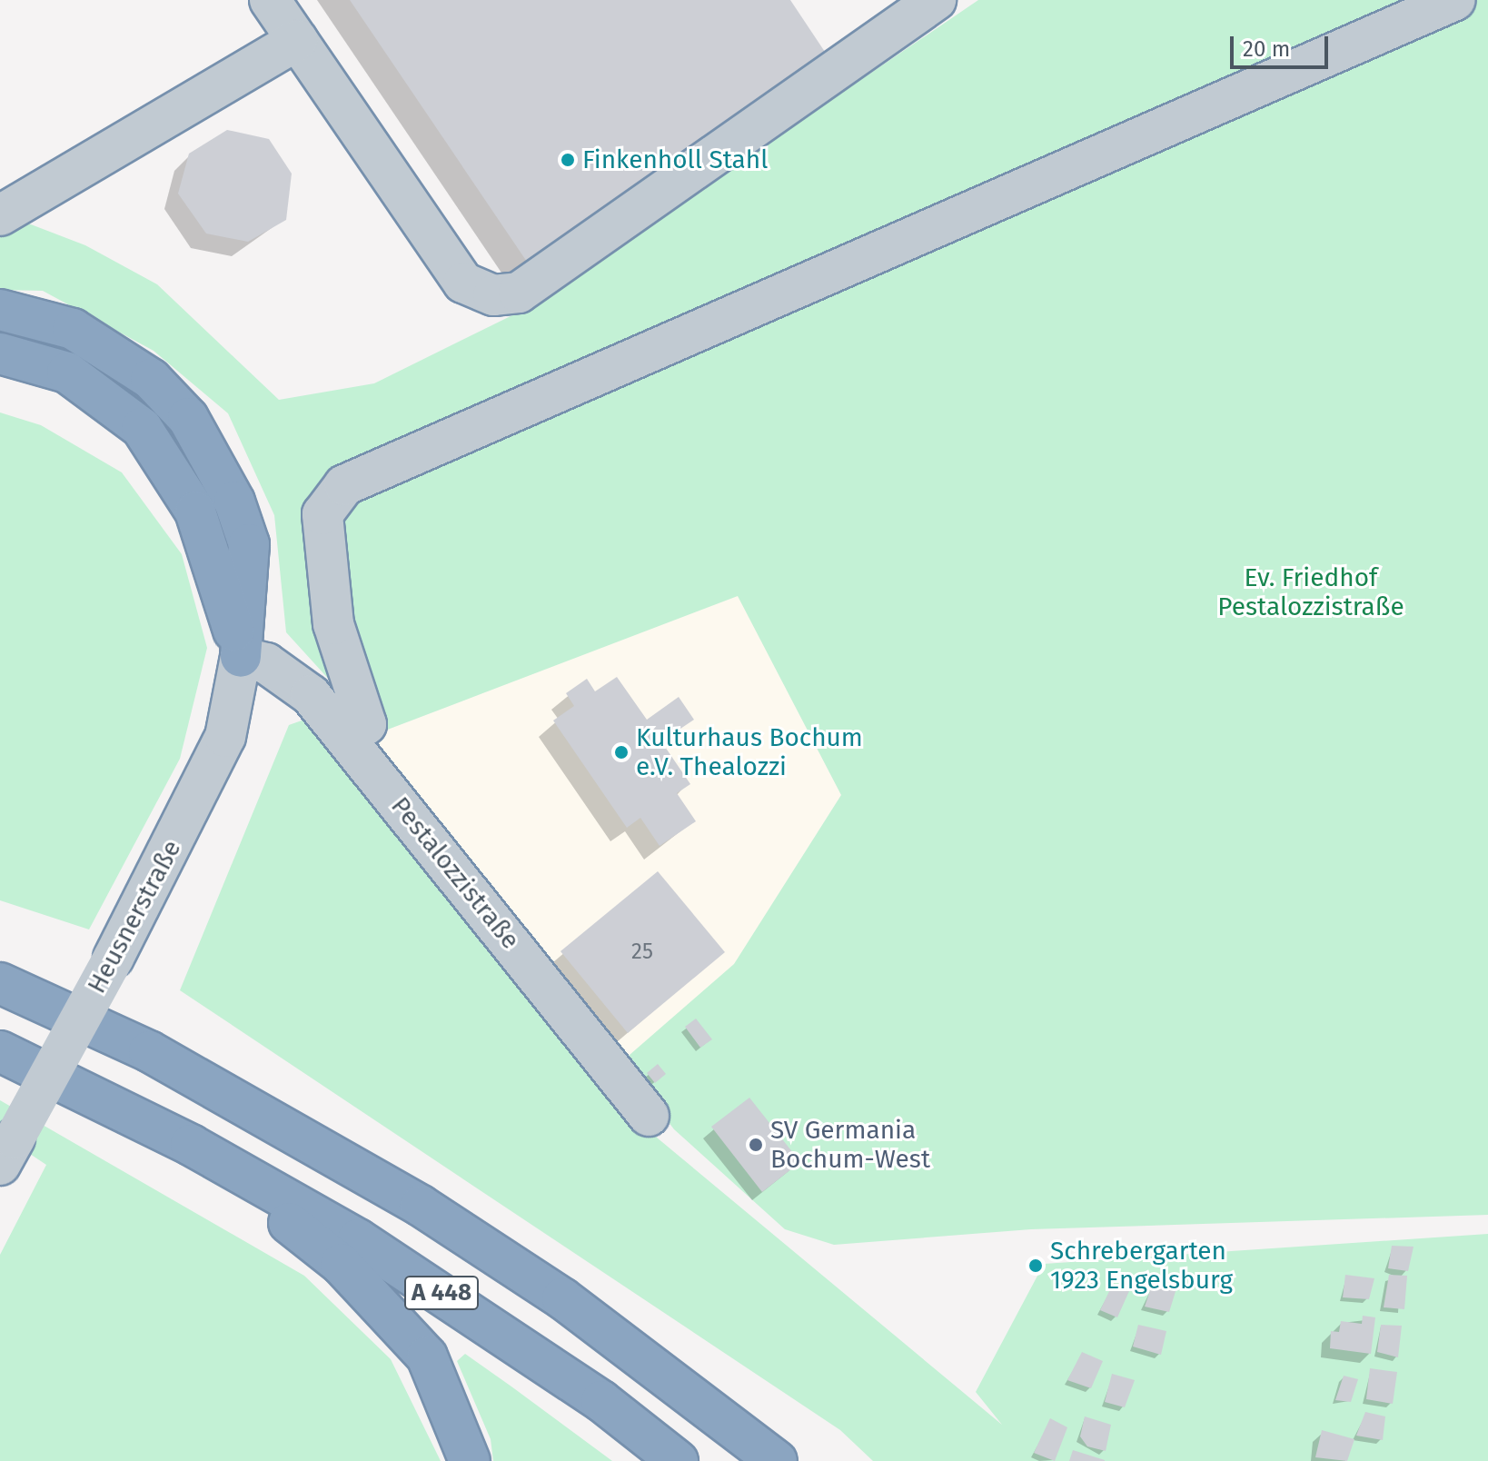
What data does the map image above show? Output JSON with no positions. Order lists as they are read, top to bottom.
{
  "streets": {
    "highway": ["A 448"],
    "street": ["Pestalozzistraße", "Heusnerstraße"]
  },
  "crossings": [
    ["Pestalozzistraße", "Heusnerstraße"]
  ],
  "parks": ["Ev. Friedhof Pestalozzistraße"],
  "places": [
    "Finkenholl Stahl",
    "Kulturhaus Bochum e.V. Thealozzi",
    "SV Germania Bochum-West",
    "Schrebergarten 1923 Engelsburg"
  ],
  "house_numbers": ["25"],
  "scale_bar": "20 m"
}
